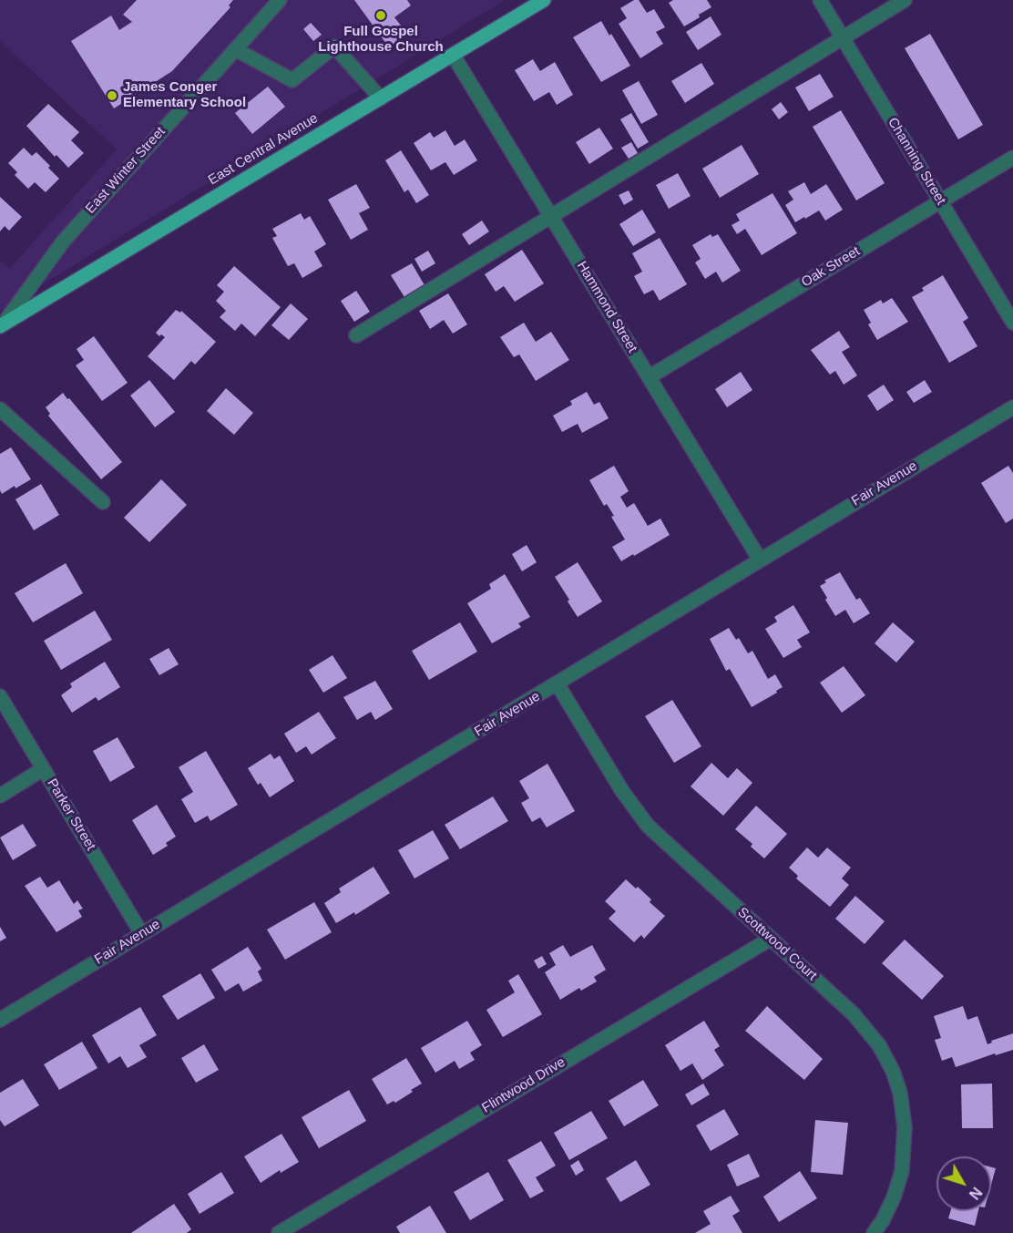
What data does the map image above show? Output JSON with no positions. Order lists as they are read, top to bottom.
{
  "streets": {
    "main road": ["East Central Avenue"],
    "street": [
      "Channing Street",
      "East Winter Street",
      "Oak Street",
      "Hammond Street",
      "Fair Avenue",
      "Parker Street",
      "Scottwood Court",
      "Flintwood Drive"
    ]
  },
  "crossings": [
    ["East Central Avenue", "East Winter Street"],
    ["East Central Avenue", "Hammond Street"],
    ["Channing Street", "Oak Street"],
    ["Oak Street", "Hammond Street"],
    ["Hammond Street", "Fair Avenue"],
    ["Fair Avenue", "Parker Street"],
    ["Fair Avenue", "Scottwood Court"],
    ["Scottwood Court", "Flintwood Drive"]
  ],
  "places": ["Full Gospel Lighthouse Church", "James Conger Elementary School"],
  "north": "bottom right"
}
